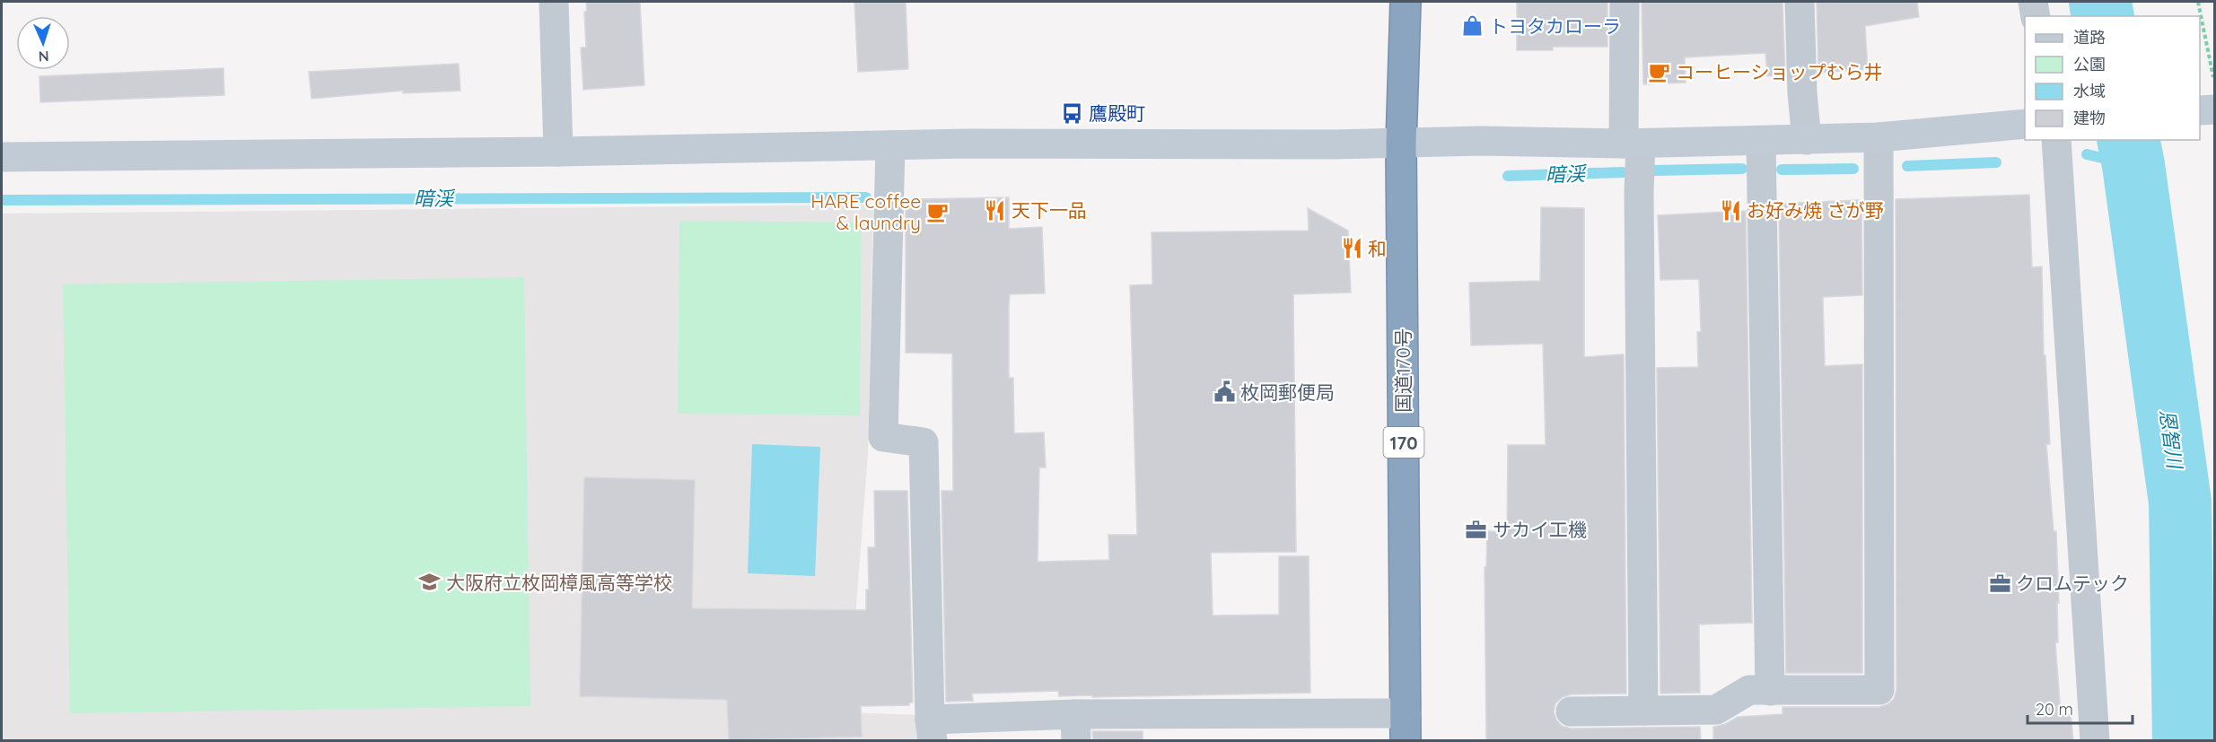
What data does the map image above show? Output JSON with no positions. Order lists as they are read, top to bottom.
{
  "streets": {
    "highway": ["国道170号", "170"]
  },
  "water": ["暗渓", "恩智川"],
  "places": {
    "shop": ["トヨタカローラ"],
    "cafe": ["コーヒーショップむら井", "HARE coffee & laundry"],
    "bus stop": ["鷹殿町"],
    "restaurant": ["天下一品", "お好み焼 さが野", "和"],
    "public building": ["枚岡郵便局"],
    "office": ["サカイ工機", "クロムテック"],
    "school or university": ["大阪府立枚岡樟風高等学校"]
  },
  "legend": [
    "道路",
    "公園",
    "水域",
    "建物"
  ],
  "scale_bar": "20 m",
  "north": "bottom"
}
